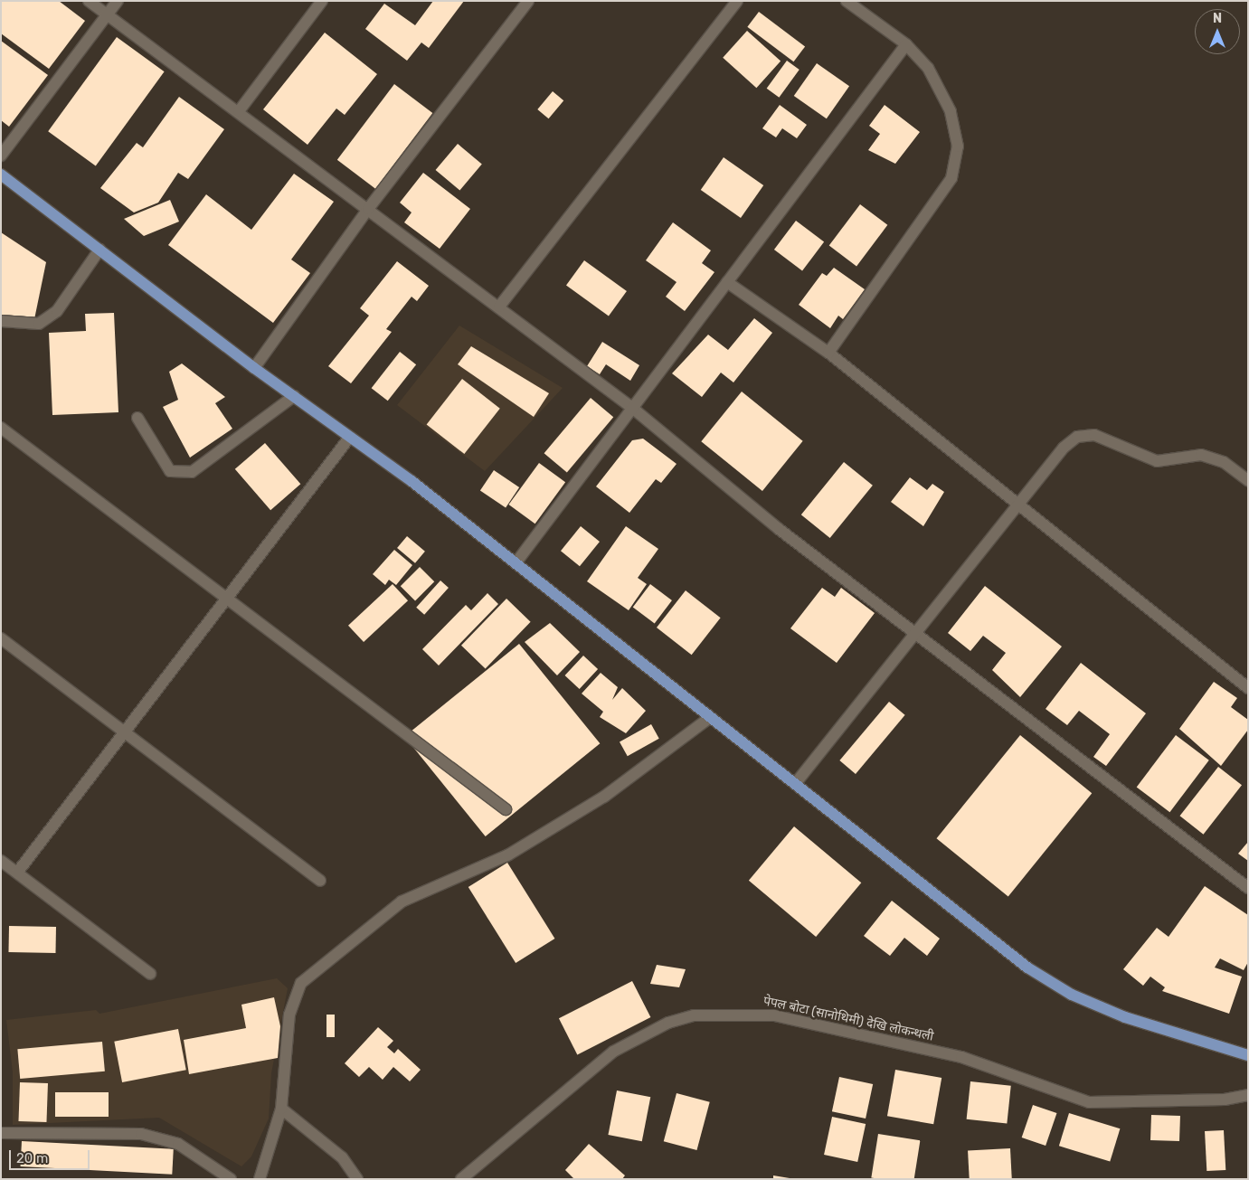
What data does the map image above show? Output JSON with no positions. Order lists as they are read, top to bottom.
{
  "streets": {
    "street": ["पेपल बोटा (सानोथिमी) देखि लोकन्थली"]
  },
  "scale_bar": "20 m",
  "north": "top"
}
